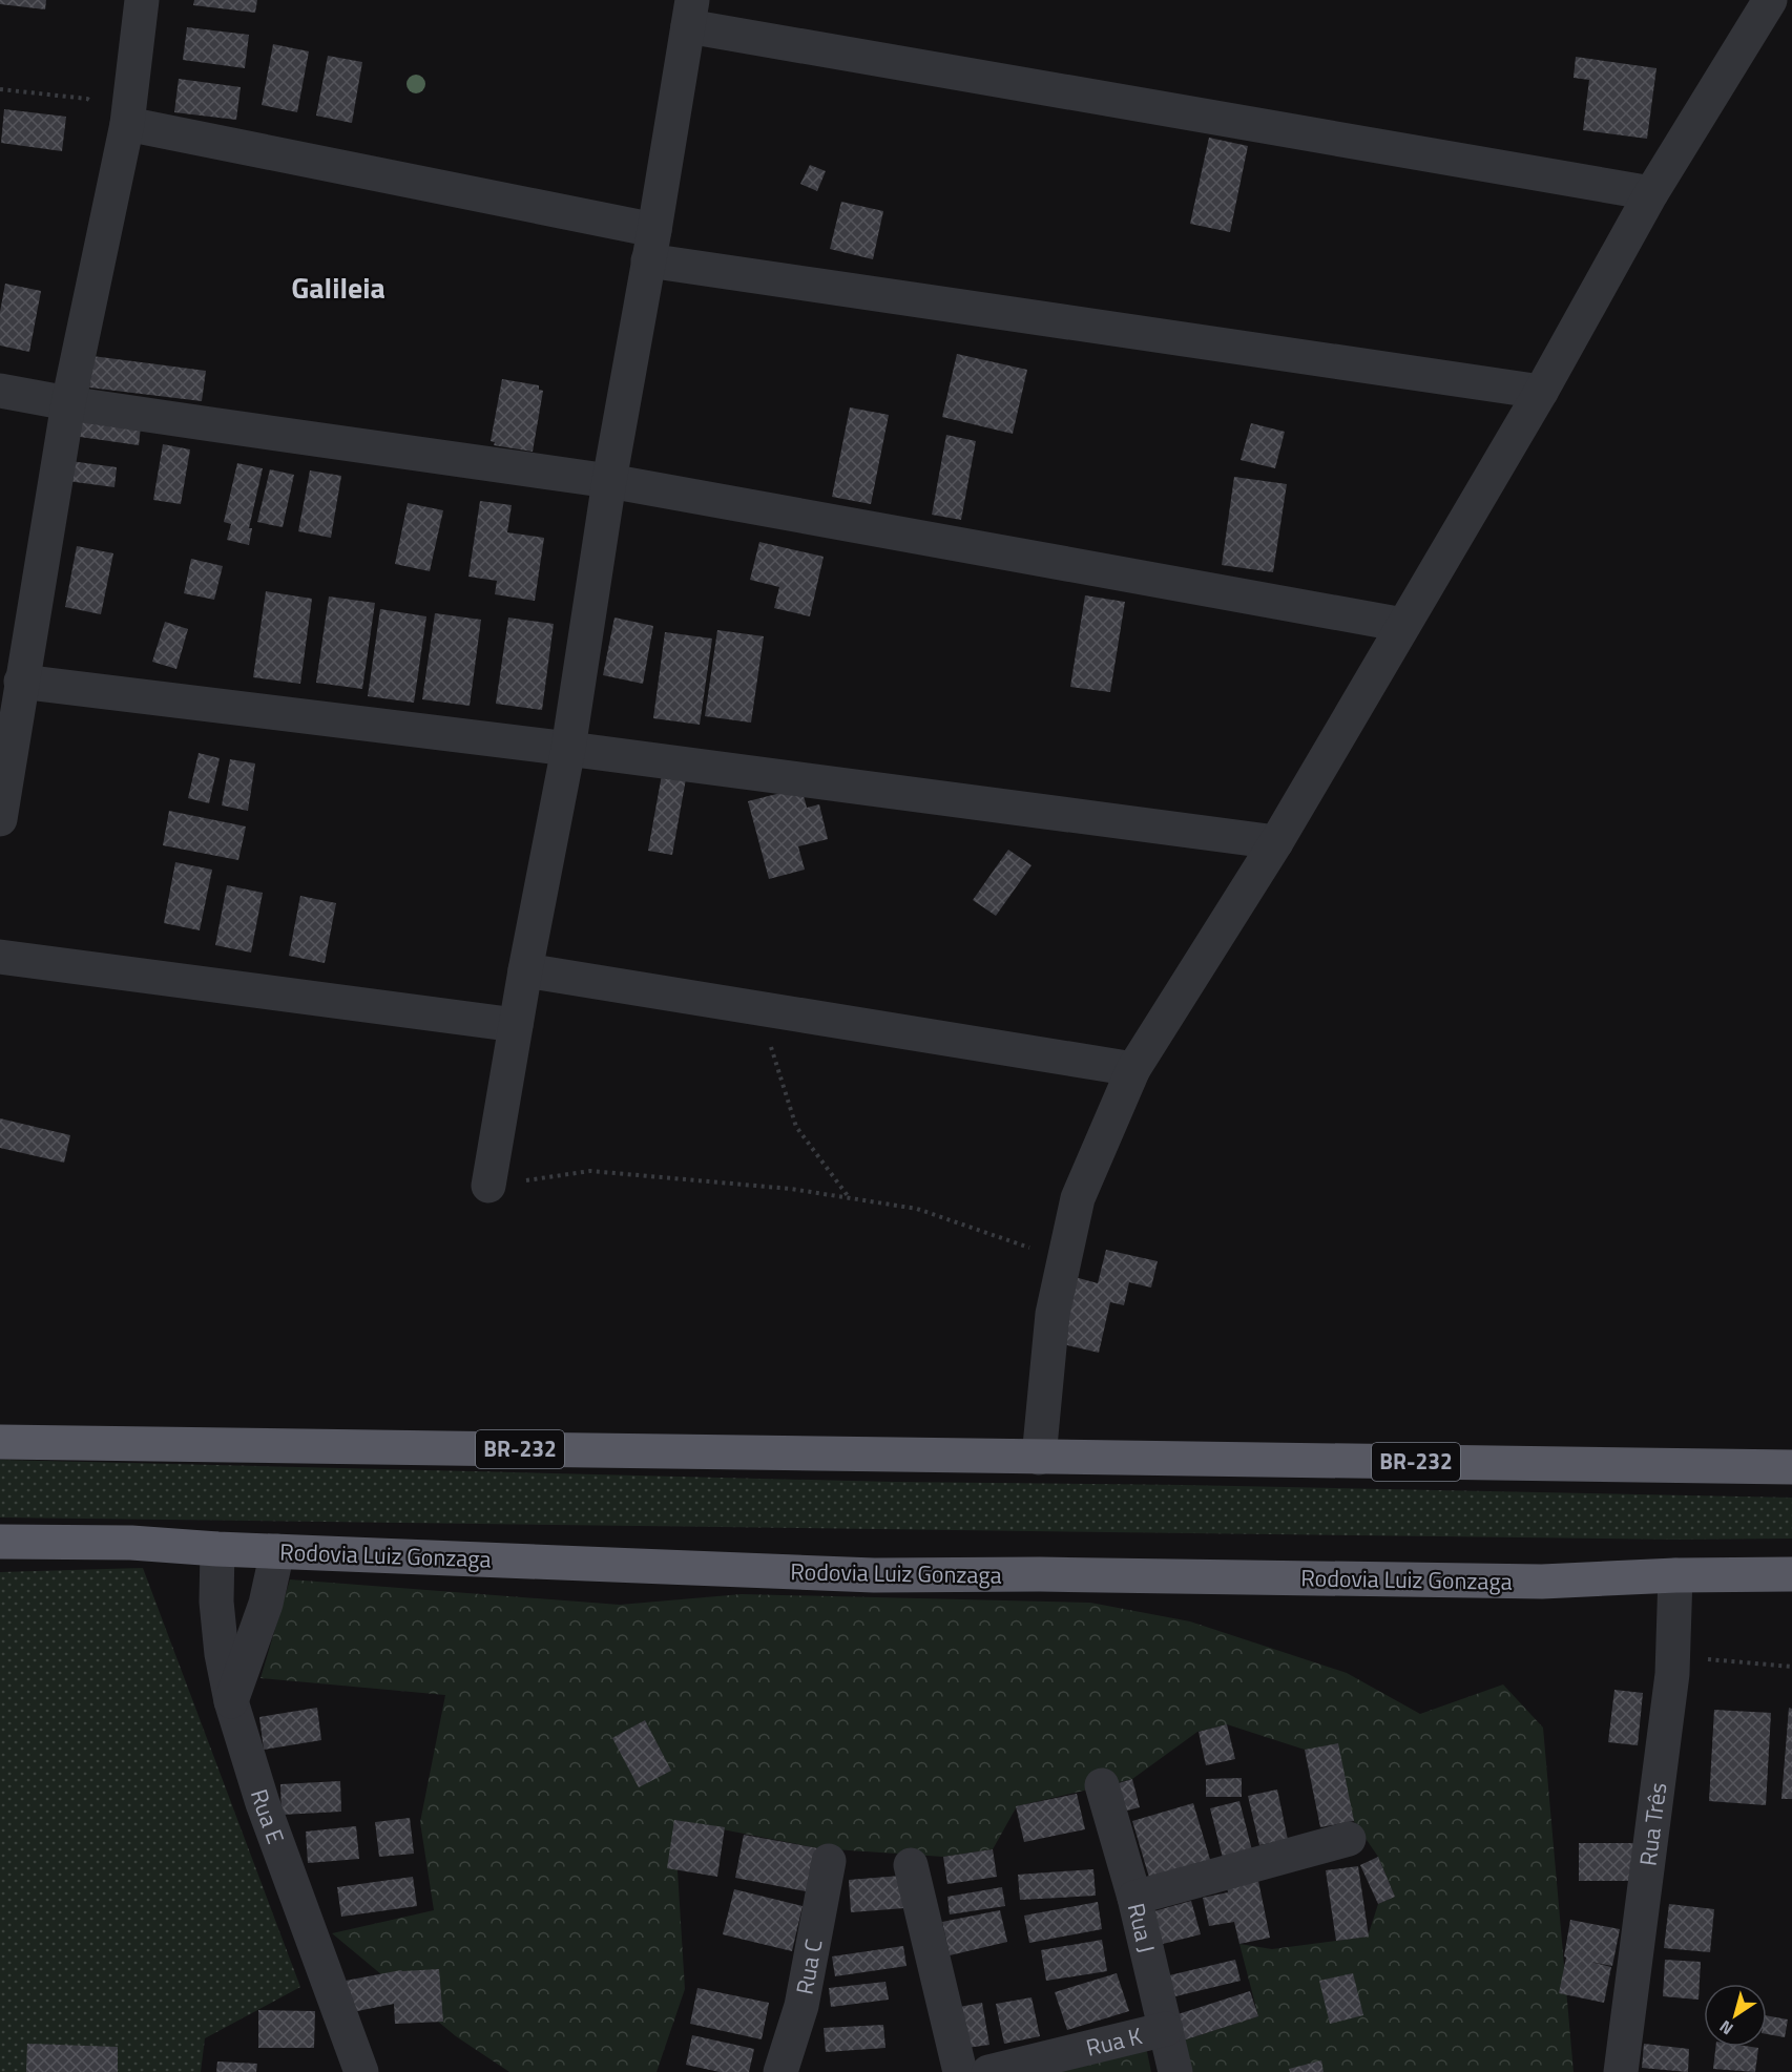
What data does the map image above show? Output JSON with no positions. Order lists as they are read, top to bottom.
{
  "streets": {
    "highway": ["BR-232", "Rodovia Luiz Gonzaga"],
    "street": [
      "Rua E",
      "Rua Três",
      "Rua J",
      "Rua C",
      "Rua K"
    ]
  },
  "crossings": [
    ["Rodovia Luiz Gonzaga", "Rua E"],
    ["Rodovia Luiz Gonzaga", "Rua Três"],
    ["Rua J", "Rua K"]
  ],
  "districts": ["Galileia"],
  "north": "bottom left"
}
